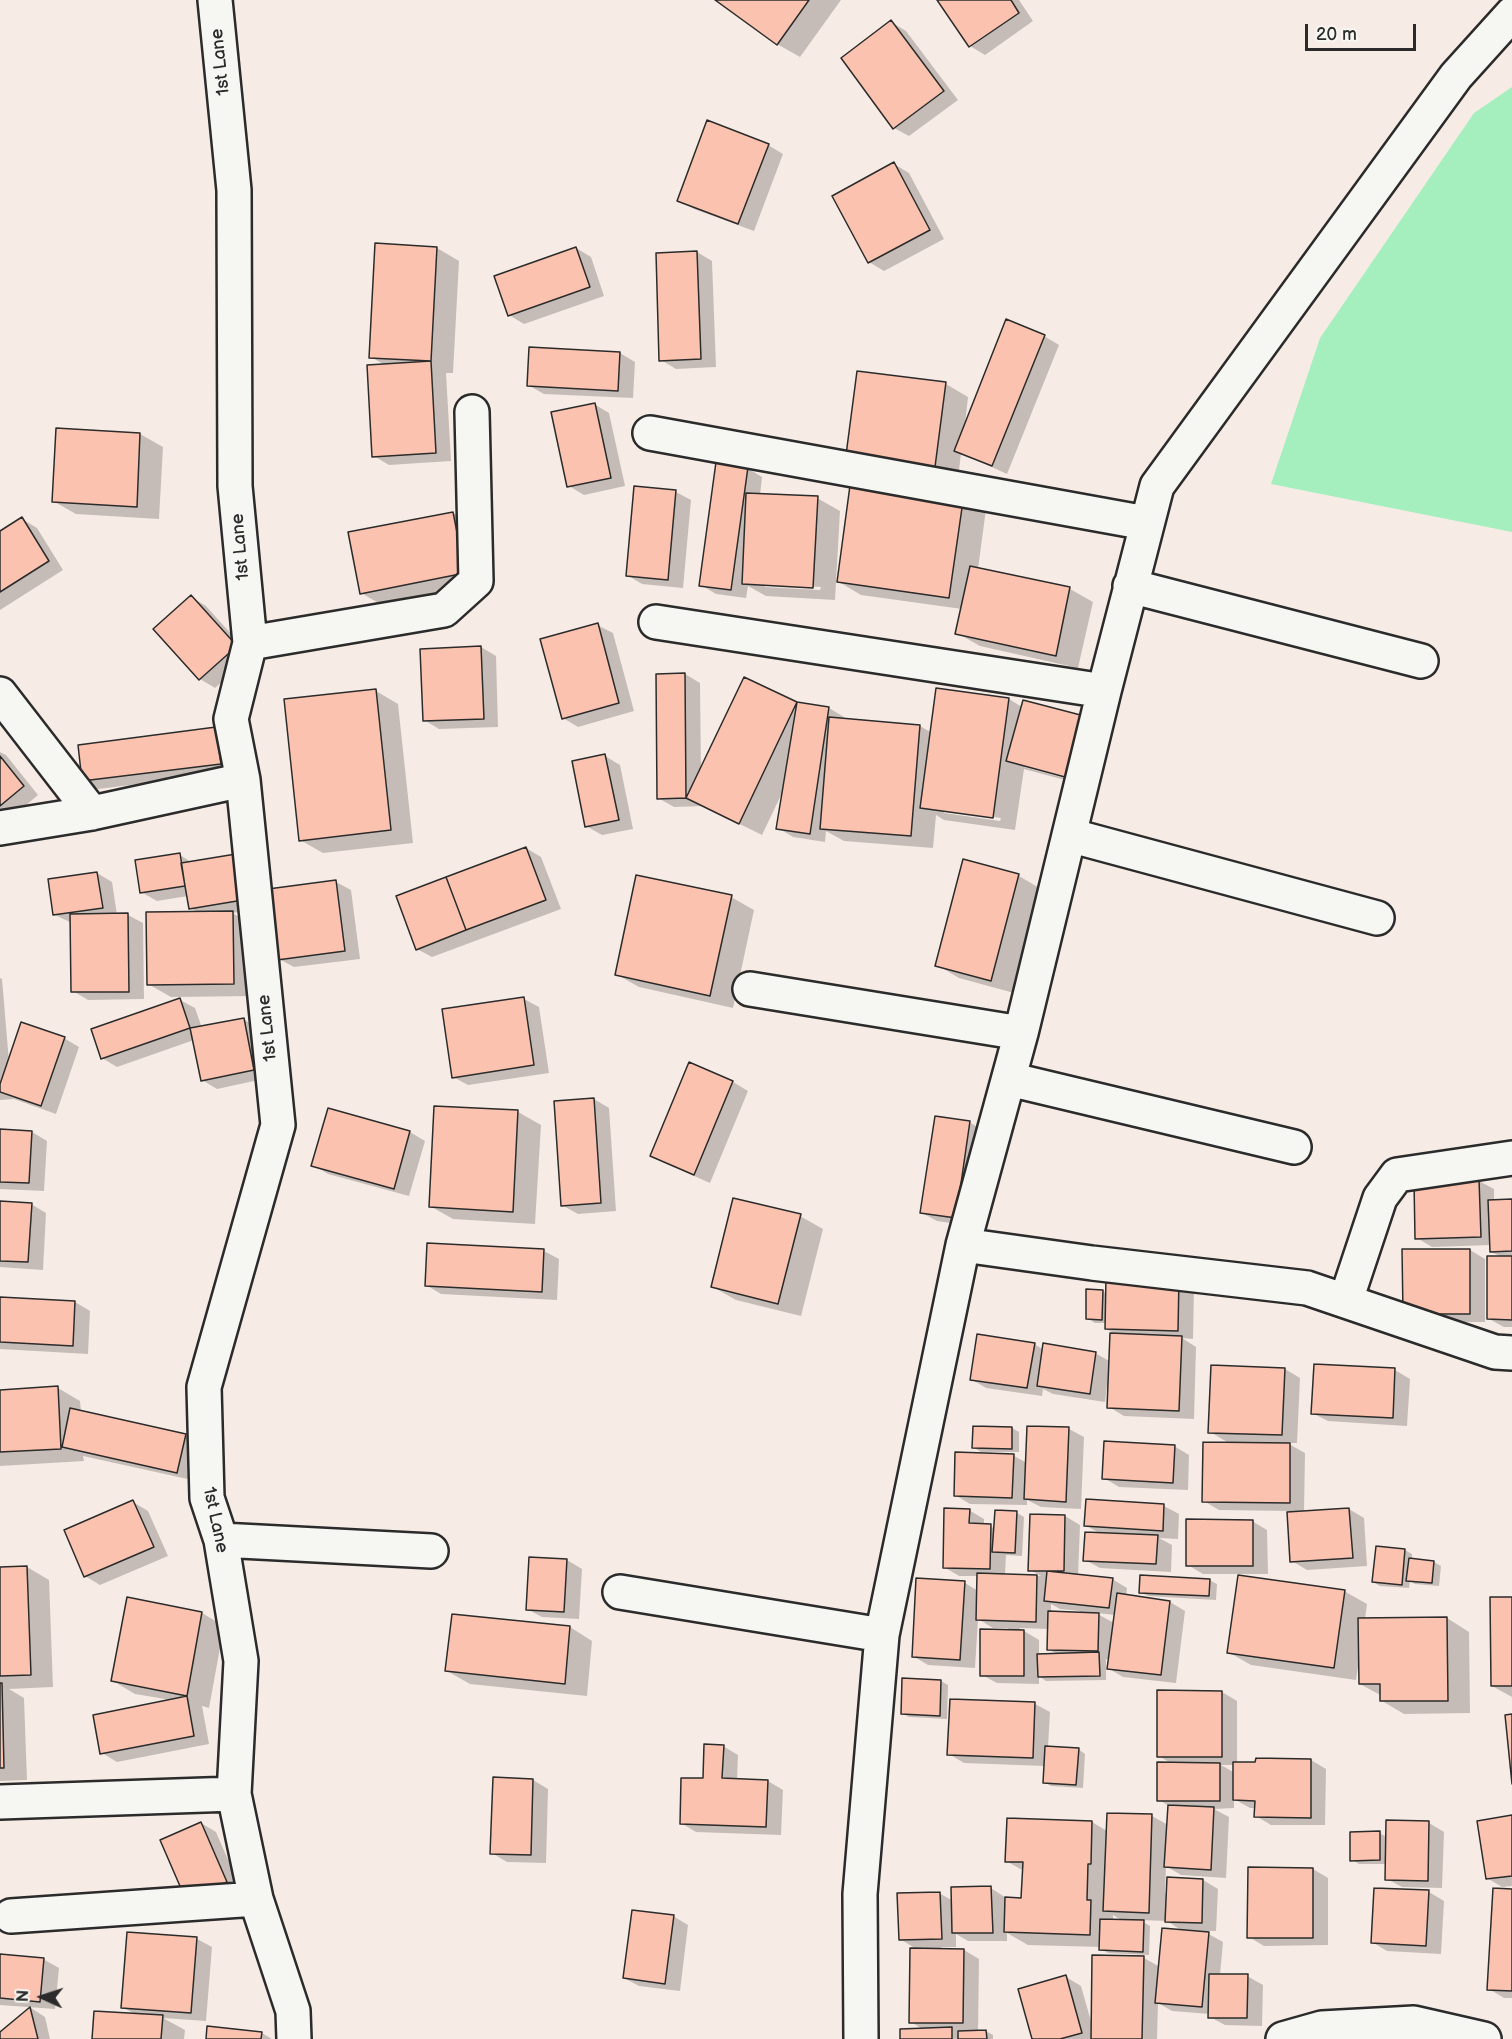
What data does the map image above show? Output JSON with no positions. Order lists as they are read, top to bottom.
{
  "streets": {
    "street": ["1st Lane"]
  },
  "scale_bar": "20 m",
  "north": "left"
}
